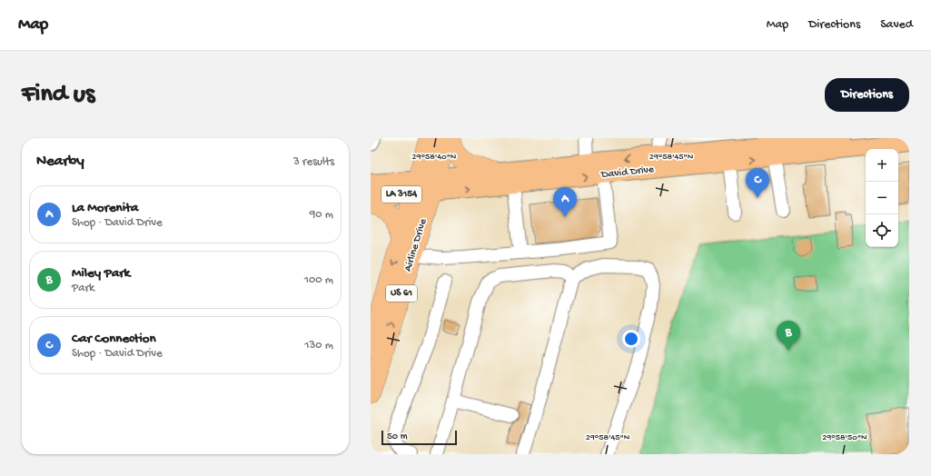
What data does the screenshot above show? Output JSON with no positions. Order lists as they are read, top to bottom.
{
  "streets": {
    "highway": ["Airline Drive", "US 61"],
    "main road": ["David Drive", "LA 3154"]
  },
  "crossings": [
    ["David Drive", "LA 3154"],
    ["David Drive", "Airline Drive"],
    ["LA 3154", "Airline Drive"]
  ],
  "scale_bar": "50 m",
  "page": {
    "header": "Map",
    "nav": ["Map", "Directions", "Saved"],
    "buttons": "Directions",
    "title": "Find us",
    "heading": ["Nearby", "3 results"],
    "map_buttons": ["+", "−"],
    "pins": ["C", "A", "B"],
    "list": [
      {
        "mark": "A",
        "name": "La Morenita",
        "note": "Shop · David Drive",
        "value": "90 m"
      },
      {
        "mark": "B",
        "name": "Miley Park",
        "note": "Park",
        "value": "100 m"
      },
      {
        "mark": "C",
        "name": "Car Connection",
        "note": "Shop · David Drive",
        "value": "130 m"
      }
    ],
    "scale": "50 m"
  },
  "coordinates": ["29°58'40\"N", "29°58'45\"N", "29°58'50\"N"]
}
